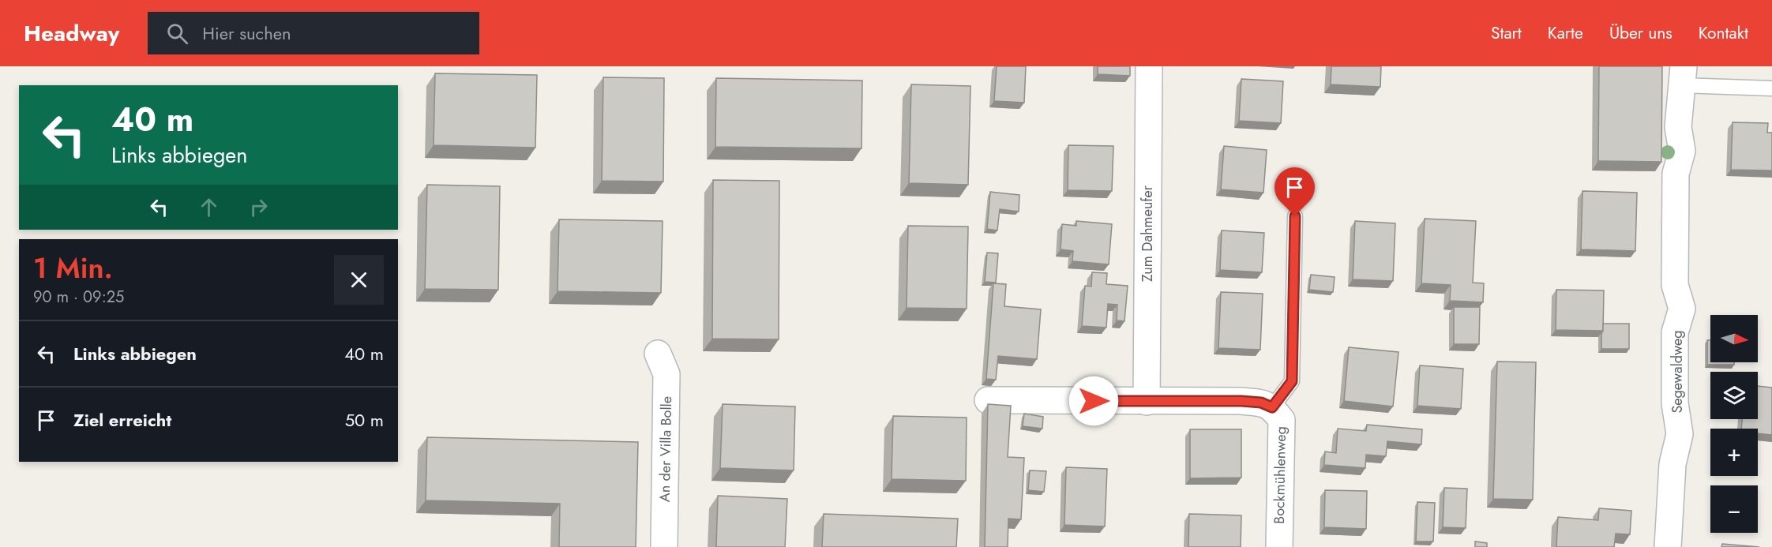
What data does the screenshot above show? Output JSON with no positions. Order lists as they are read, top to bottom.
{
  "streets": {
    "street": [
      "Zum Dahmeufer",
      "Segewaldweg",
      "An der Villa Bolle",
      "Bockmühlenweg"
    ]
  },
  "crossings": [
    ["Zum Dahmeufer", "Bockmühlenweg"]
  ],
  "north": "right",
  "page": {
    "header": "Headway",
    "search": "Hier suchen",
    "nav": [
      "Start",
      "Karte",
      "Über uns",
      "Kontakt"
    ],
    "turn": ["40 m", "Links abbiegen"],
    "heading": ["1 Min.", "90 m · 09:25"],
    "map_buttons": ["+", "−"],
    "list": [
      {
        "name": "Links abbiegen",
        "value": "40 m"
      },
      {
        "name": "Ziel erreicht",
        "value": "50 m"
      }
    ]
  }
}
